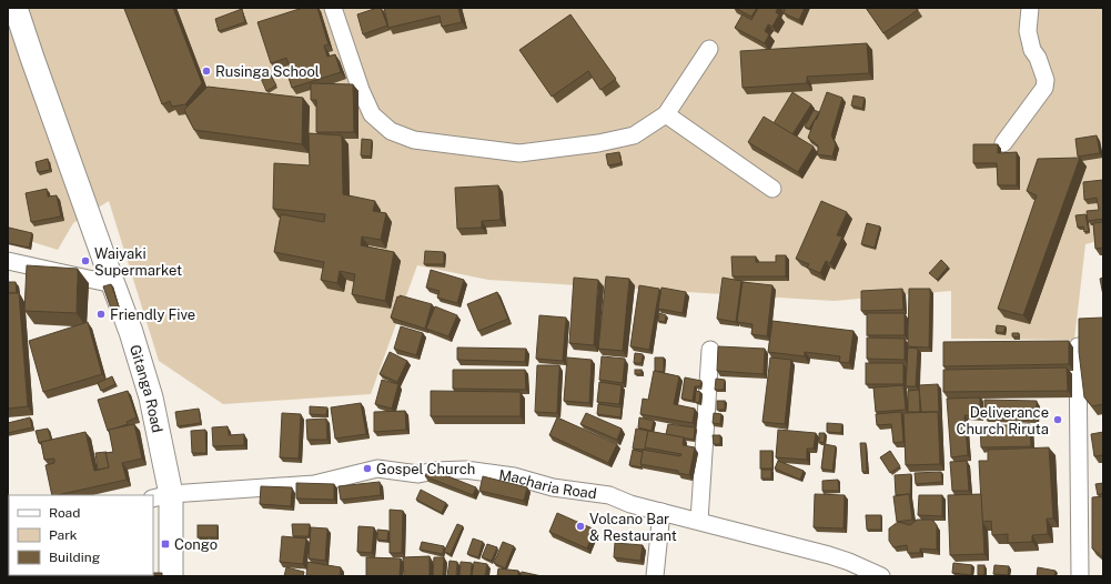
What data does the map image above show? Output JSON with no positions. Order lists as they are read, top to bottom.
{
  "streets": {
    "main road": ["Gitanga Road"],
    "street": ["Macharia Road"]
  },
  "crossings": [
    ["Gitanga Road", "Macharia Road"]
  ],
  "places": {
    "other": [
      "Rusinga School",
      "Waiyaki Supermarket",
      "Friendly Five",
      "Deliverance Church Riruta",
      "Gospel Church",
      "Volcano Bar & Restaurant"
    ],
    "transit": ["Congo"]
  },
  "legend": ["Road", "Park", "Building"]
}
